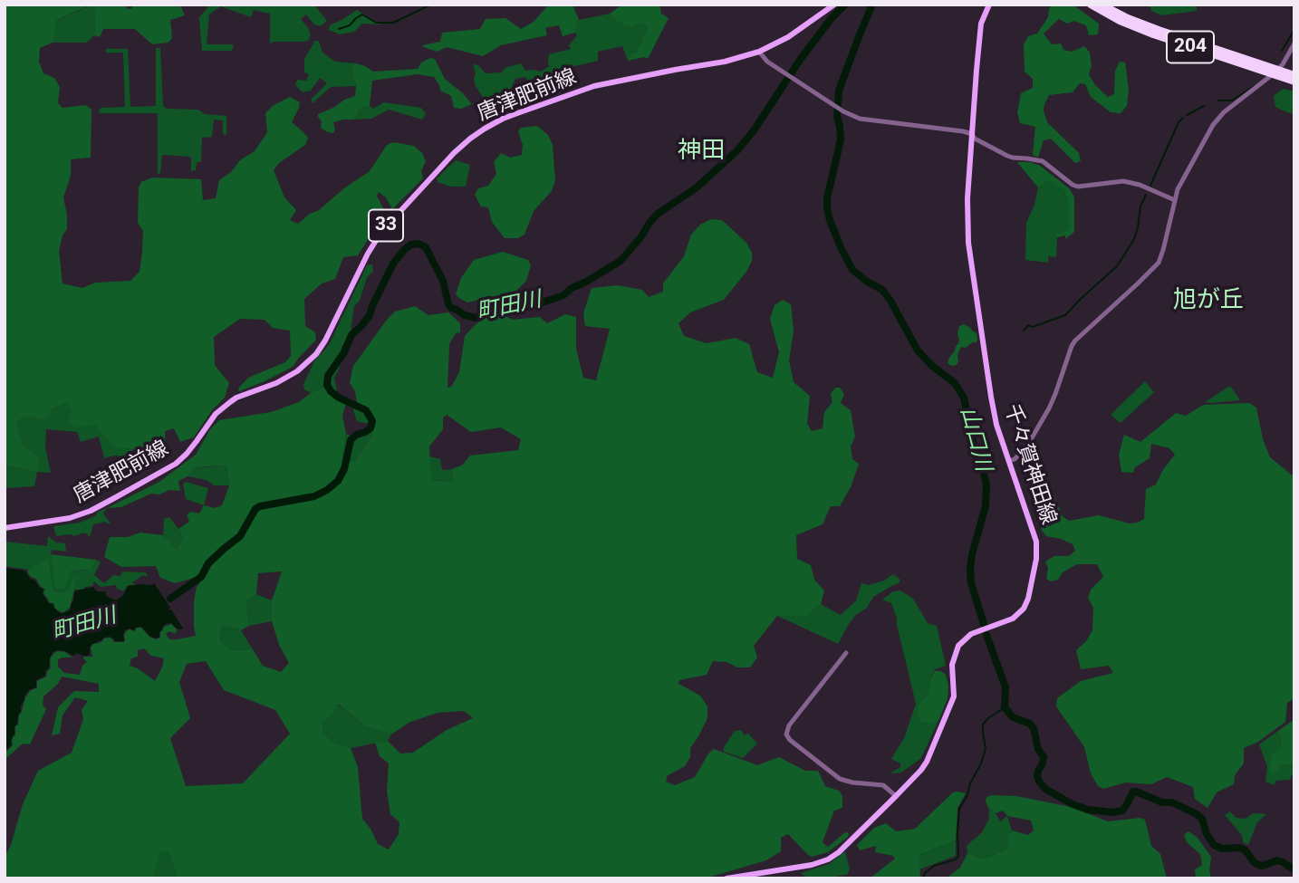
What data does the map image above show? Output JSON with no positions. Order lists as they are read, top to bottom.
{
  "streets": {
    "highway": ["204"],
    "main road": ["唐津肥前線", "33", "千々賀神田線"]
  },
  "districts": ["神田", "旭が丘"],
  "water": ["町田川", "山口川"]
}
